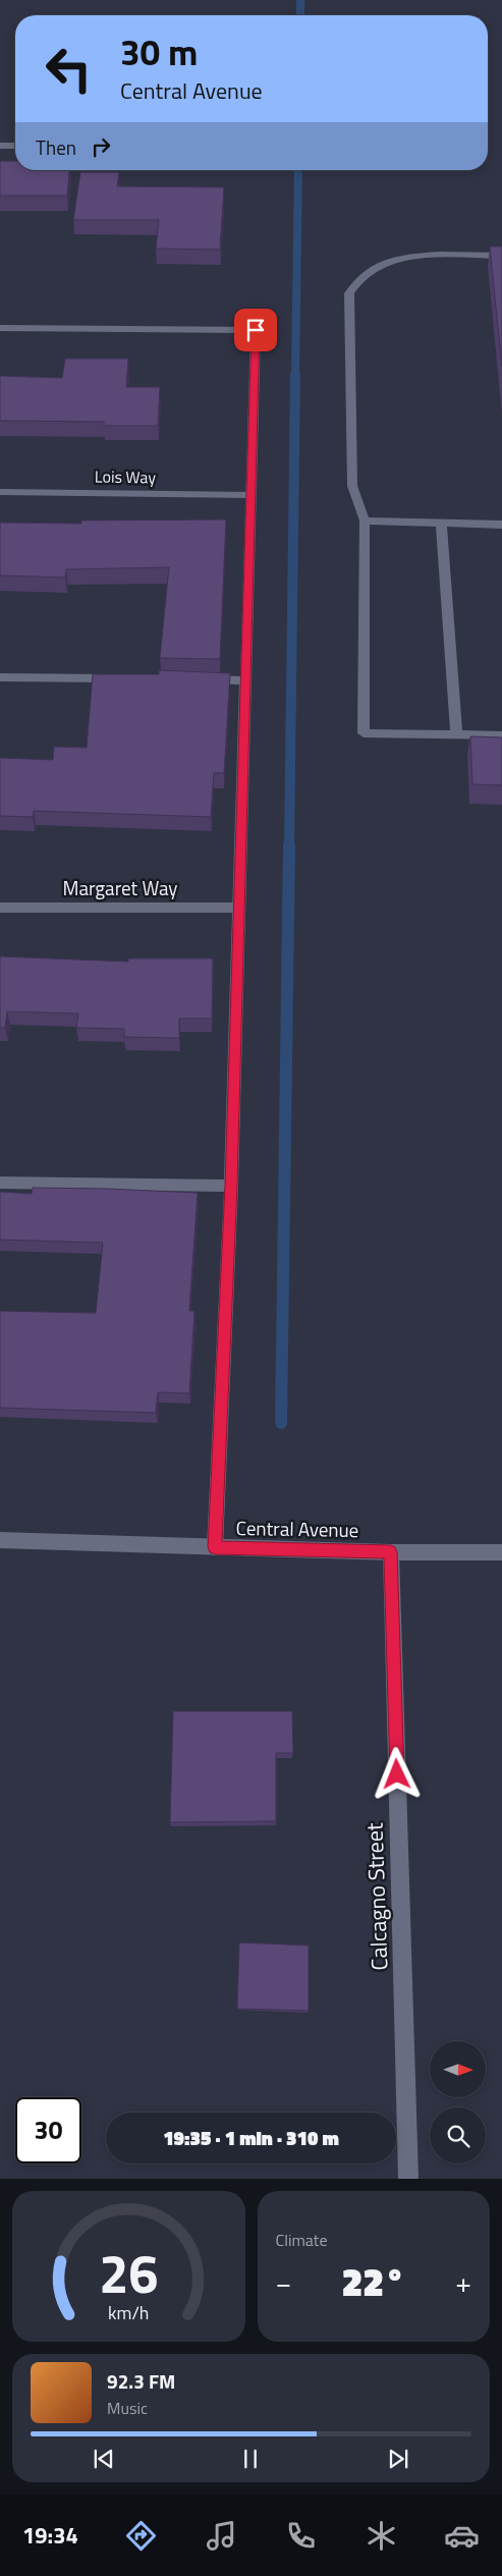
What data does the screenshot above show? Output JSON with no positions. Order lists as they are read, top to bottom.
{
  "streets": {
    "street": [
      "Lois Way",
      "Margaret Way",
      "Central Avenue",
      "Calcagno Street"
    ]
  },
  "crossings": [
    ["Central Avenue", "Calcagno Street"]
  ],
  "north": "right",
  "page": {
    "turn": ["30 m", "Central Avenue"],
    "then": "Then",
    "limit": "30",
    "trip": "19:35 · 1 min · 310 m",
    "tile": "Climate",
    "heat": ["−", "22°", "+"],
    "song": ["92.3 FM", "Music"],
    "tabs": "19:34",
    "gauge": ["26", "km/h"]
  }
}
